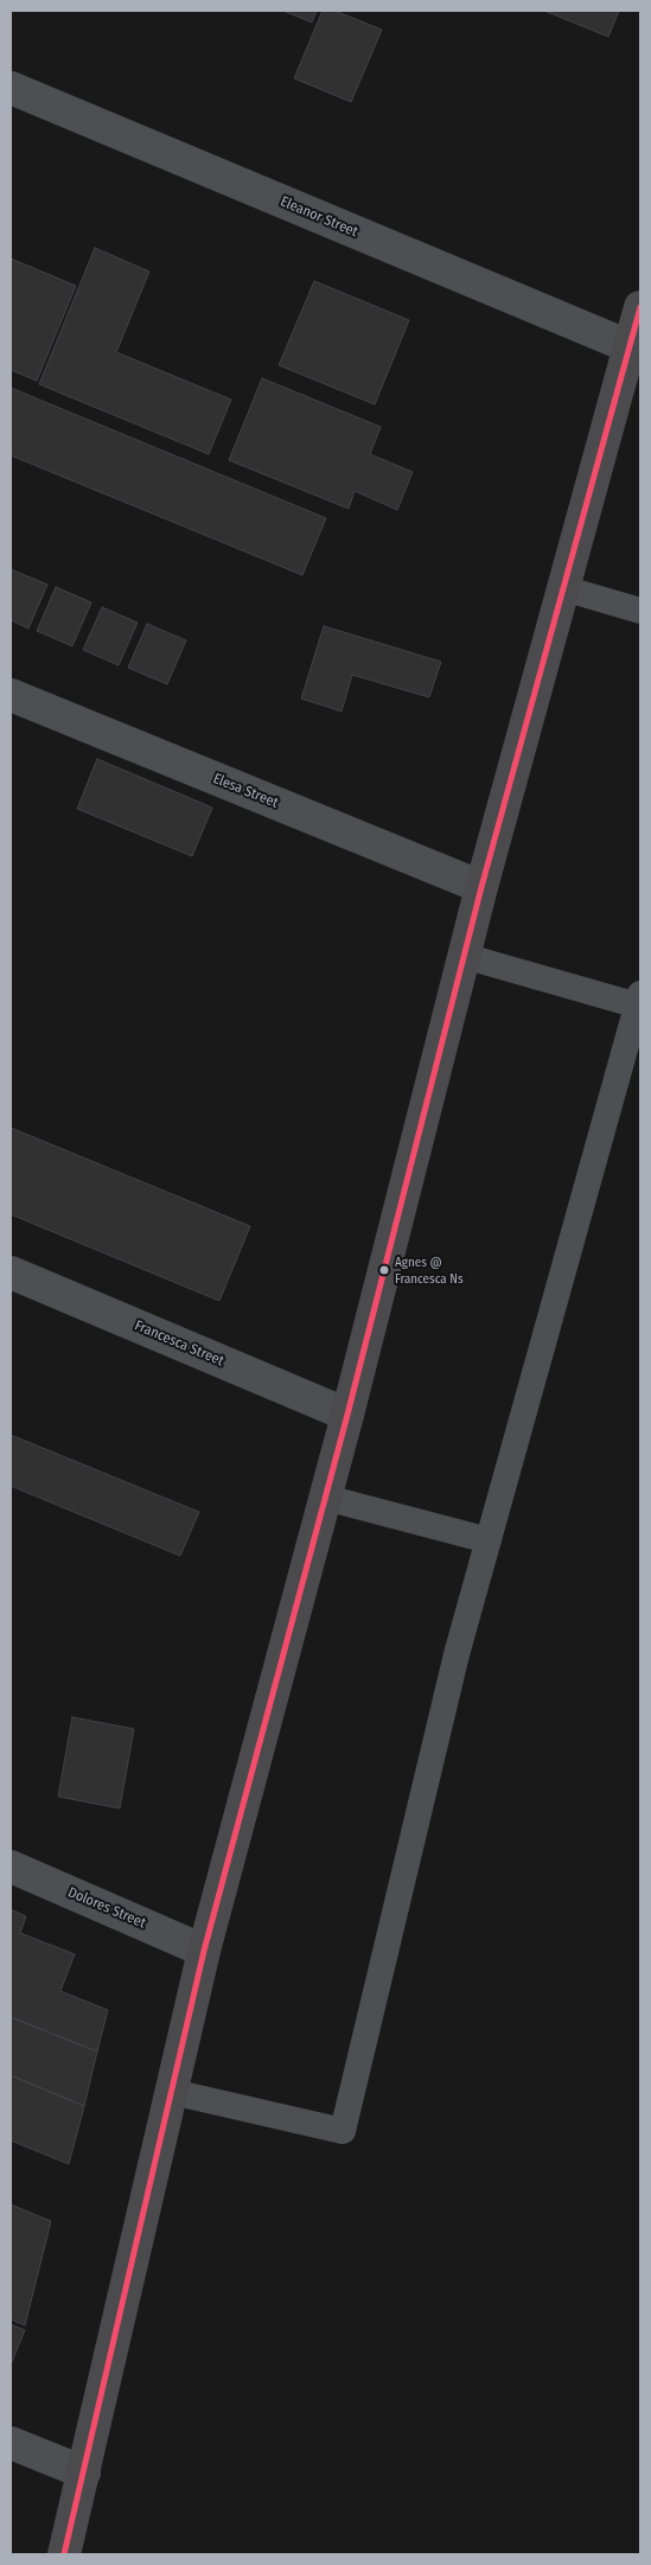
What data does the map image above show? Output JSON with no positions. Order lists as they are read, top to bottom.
{
  "streets": {
    "street": [
      "Eleanor Street",
      "Elesa Street",
      "Francesca Street",
      "Dolores Street"
    ]
  },
  "places": ["Agnes @ Francesca Ns"]
}
